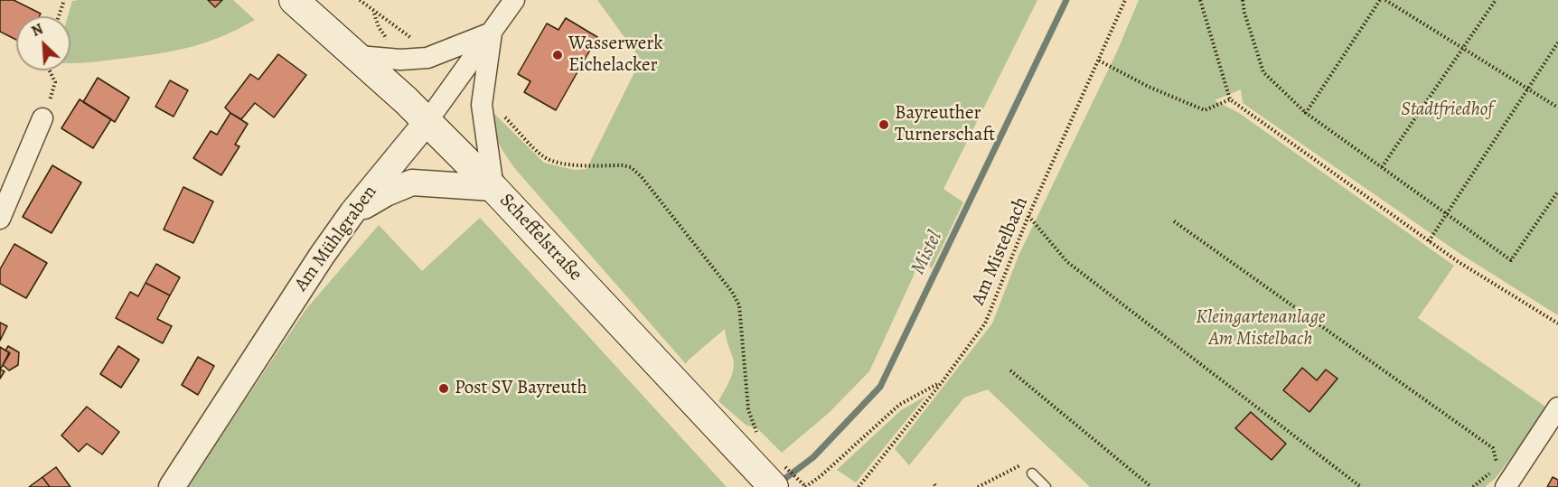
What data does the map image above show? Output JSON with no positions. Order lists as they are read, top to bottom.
{
  "streets": {
    "main road": ["Scheffelstraße"],
    "street": ["Am Mühlgraben"],
    "path": ["Am Mistelbach"]
  },
  "crossings": [
    ["Scheffelstraße", "Am Mühlgraben"]
  ],
  "water": ["Mistel"],
  "parks": ["Stadtfriedhof", "Kleingartenanlage Am Mistelbach"],
  "places": ["Wasserwerk Eichelacker", "Bayreuther Turnerschaft", "Post SV Bayreuth"],
  "north": "top left"
}
